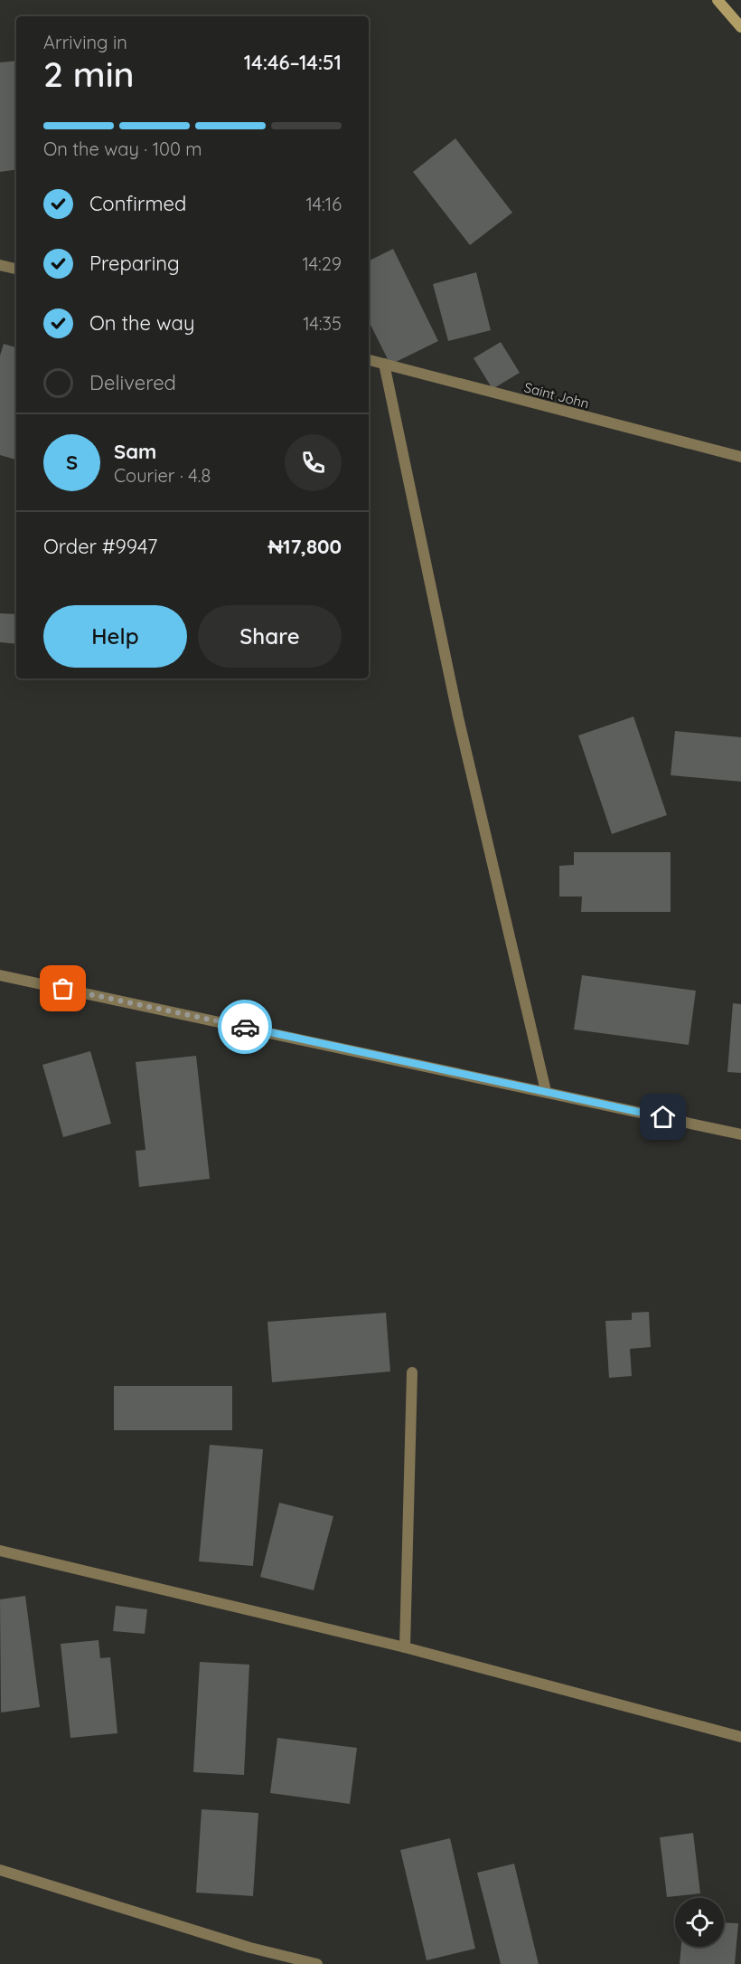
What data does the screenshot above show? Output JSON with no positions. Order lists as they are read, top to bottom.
{
  "streets": {
    "street": ["Saint John"]
  },
  "page": {
    "heading": ["2 min", "Arriving in", "14:46–14:51"],
    "panel": [
      "Sam",
      "Courier · 4.8",
      "Order #9947",
      "₦17,800"
    ],
    "bar": "On the way · 100 m",
    "list": [
      ["Confirmed", "14:16"],
      ["Preparing", "14:29"],
      ["On the way", "14:35"],
      "Delivered"
    ],
    "round": "S",
    "buttons": ["Help", "Share"]
  }
}
